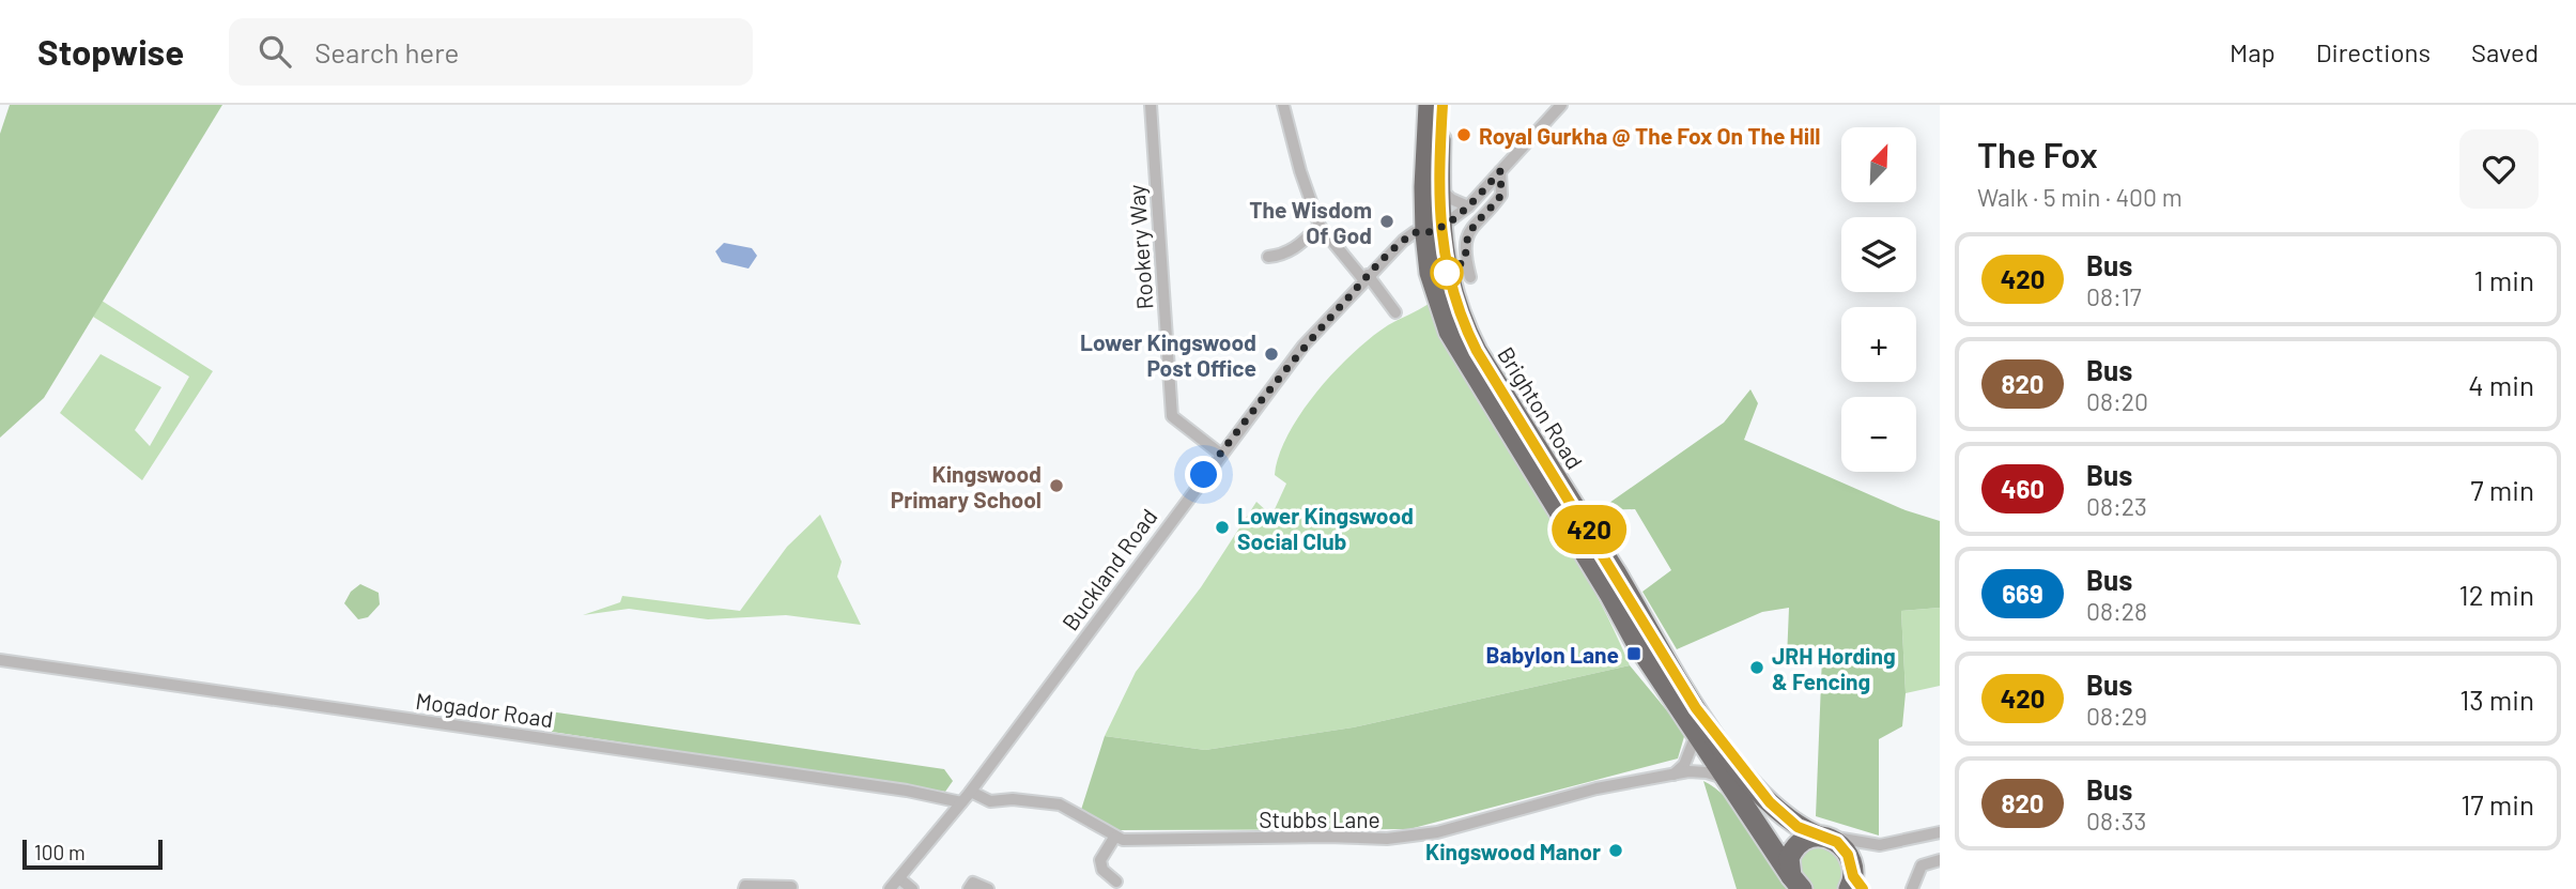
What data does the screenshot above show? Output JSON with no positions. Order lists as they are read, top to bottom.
{
  "streets": {
    "highway": ["Brighton Road"],
    "street": [
      "Rookery Way",
      "Buckland Road",
      "Mogador Road",
      "Stubbs Lane"
    ]
  },
  "crossings": [
    ["Rookery Way", "Buckland Road"],
    ["Brighton Road", "Buckland Road"],
    ["Brighton Road", "Stubbs Lane"],
    ["Buckland Road", "Mogador Road"]
  ],
  "places": {
    "other": [
      "Royal Gurkha @ The Fox On The Hill",
      "The Wisdom Of God",
      "Lower Kingswood Post Office",
      "Kingswood Primary School",
      "Lower Kingswood Social Club",
      "JRH Hording & Fencing",
      "Kingswood Manor"
    ],
    "transit": ["Babylon Lane"]
  },
  "lines": ["bus line 420"],
  "scale_bar": "100 m",
  "north": "top right",
  "page": {
    "header": "Stopwise",
    "search": "Search here",
    "nav": ["Map", "Directions", "Saved"],
    "on_map": "420",
    "heading": ["The Fox", "Walk · 5 min · 400 m"],
    "map_buttons": ["+", "−"],
    "list": [
      {
        "mark": "420",
        "name": "Bus",
        "note": "08:17",
        "value": "1 min"
      },
      {
        "mark": "820",
        "name": "Bus",
        "note": "08:20",
        "value": "4 min"
      },
      {
        "mark": "460",
        "name": "Bus",
        "note": "08:23",
        "value": "7 min"
      },
      {
        "mark": "669",
        "name": "Bus",
        "note": "08:28",
        "value": "12 min"
      },
      {
        "mark": "420",
        "name": "Bus",
        "note": "08:29",
        "value": "13 min"
      },
      {
        "mark": "820",
        "name": "Bus",
        "note": "08:33",
        "value": "17 min"
      }
    ],
    "scale": "100 m"
  }
}
